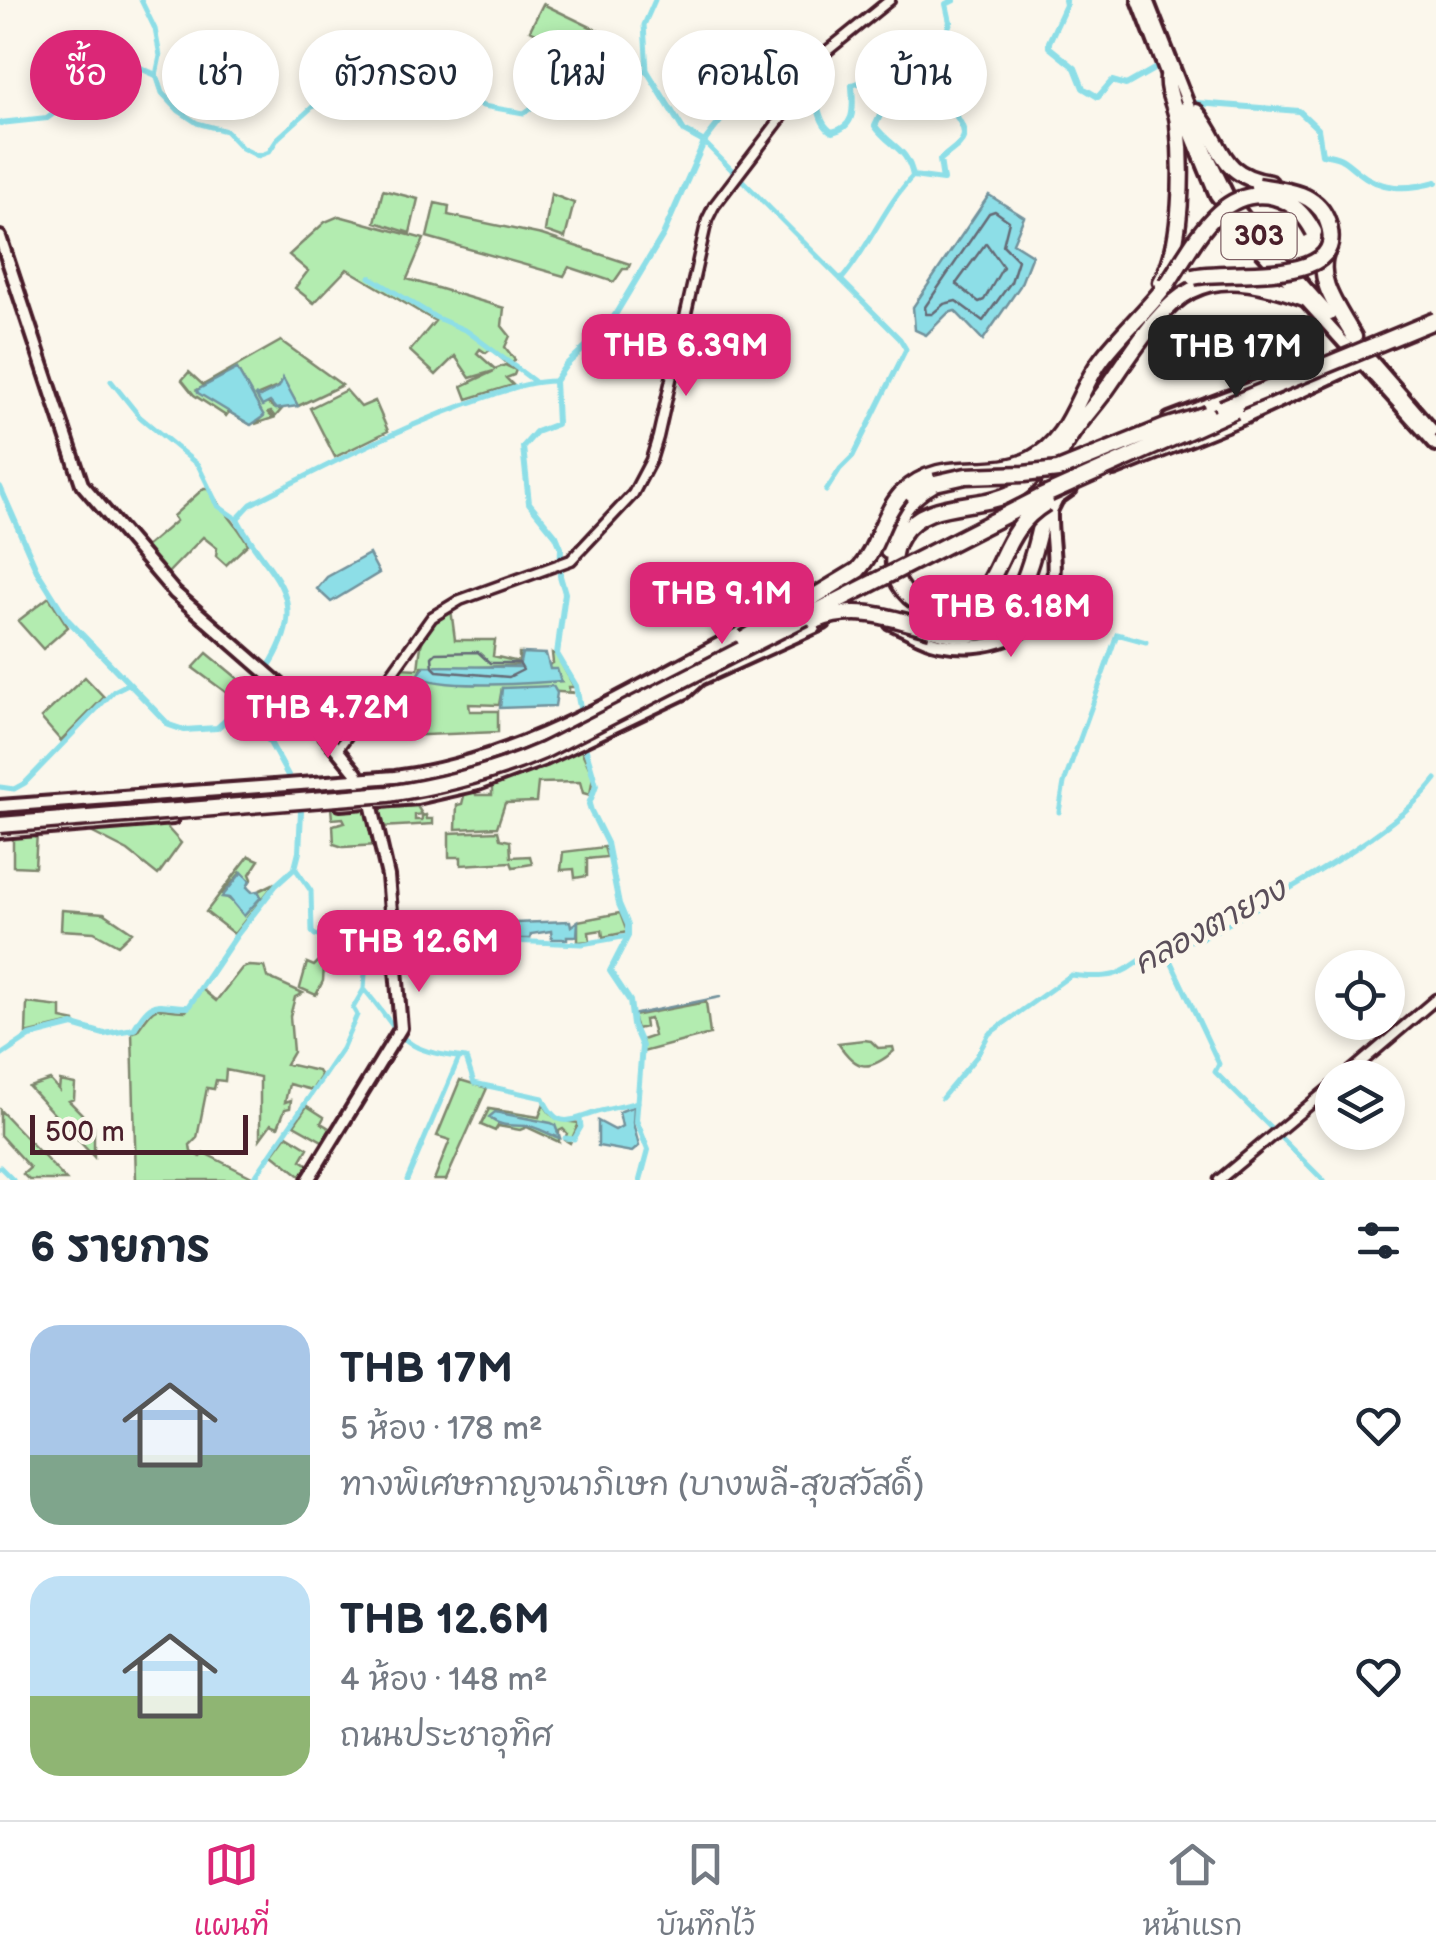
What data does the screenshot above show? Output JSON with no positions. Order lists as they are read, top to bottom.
{
  "streets": {
    "main road": ["303"]
  },
  "water": ["คลองตายวง"],
  "scale_bar": "500 m",
  "page": {
    "chip": [
      "ซื้อ",
      "เช่า",
      "ตัวกรอง",
      "ใหม่",
      "คอนโด",
      "บ้าน"
    ],
    "price": [
      "THB 6.39M",
      "THB 17M",
      "THB 9.1M",
      "THB 6.18M",
      "THB 4.72M",
      "THB 12.6M"
    ],
    "scale": "500 m",
    "heading": "6 รายการ",
    "list": [
      {
        "name": "THB 17M",
        "note": "5 ห้อง · 178 m² · ทางพิเศษกาญจนาภิเษก (บางพลี-สุขสวัสดิ์)"
      },
      {
        "name": "THB 12.6M",
        "note": "4 ห้อง · 148 m² · ถนนประชาอุทิศ"
      }
    ],
    "tabs": ["แผนที่", "บันทึกไว้", "หน้าแรก"]
  }
}
